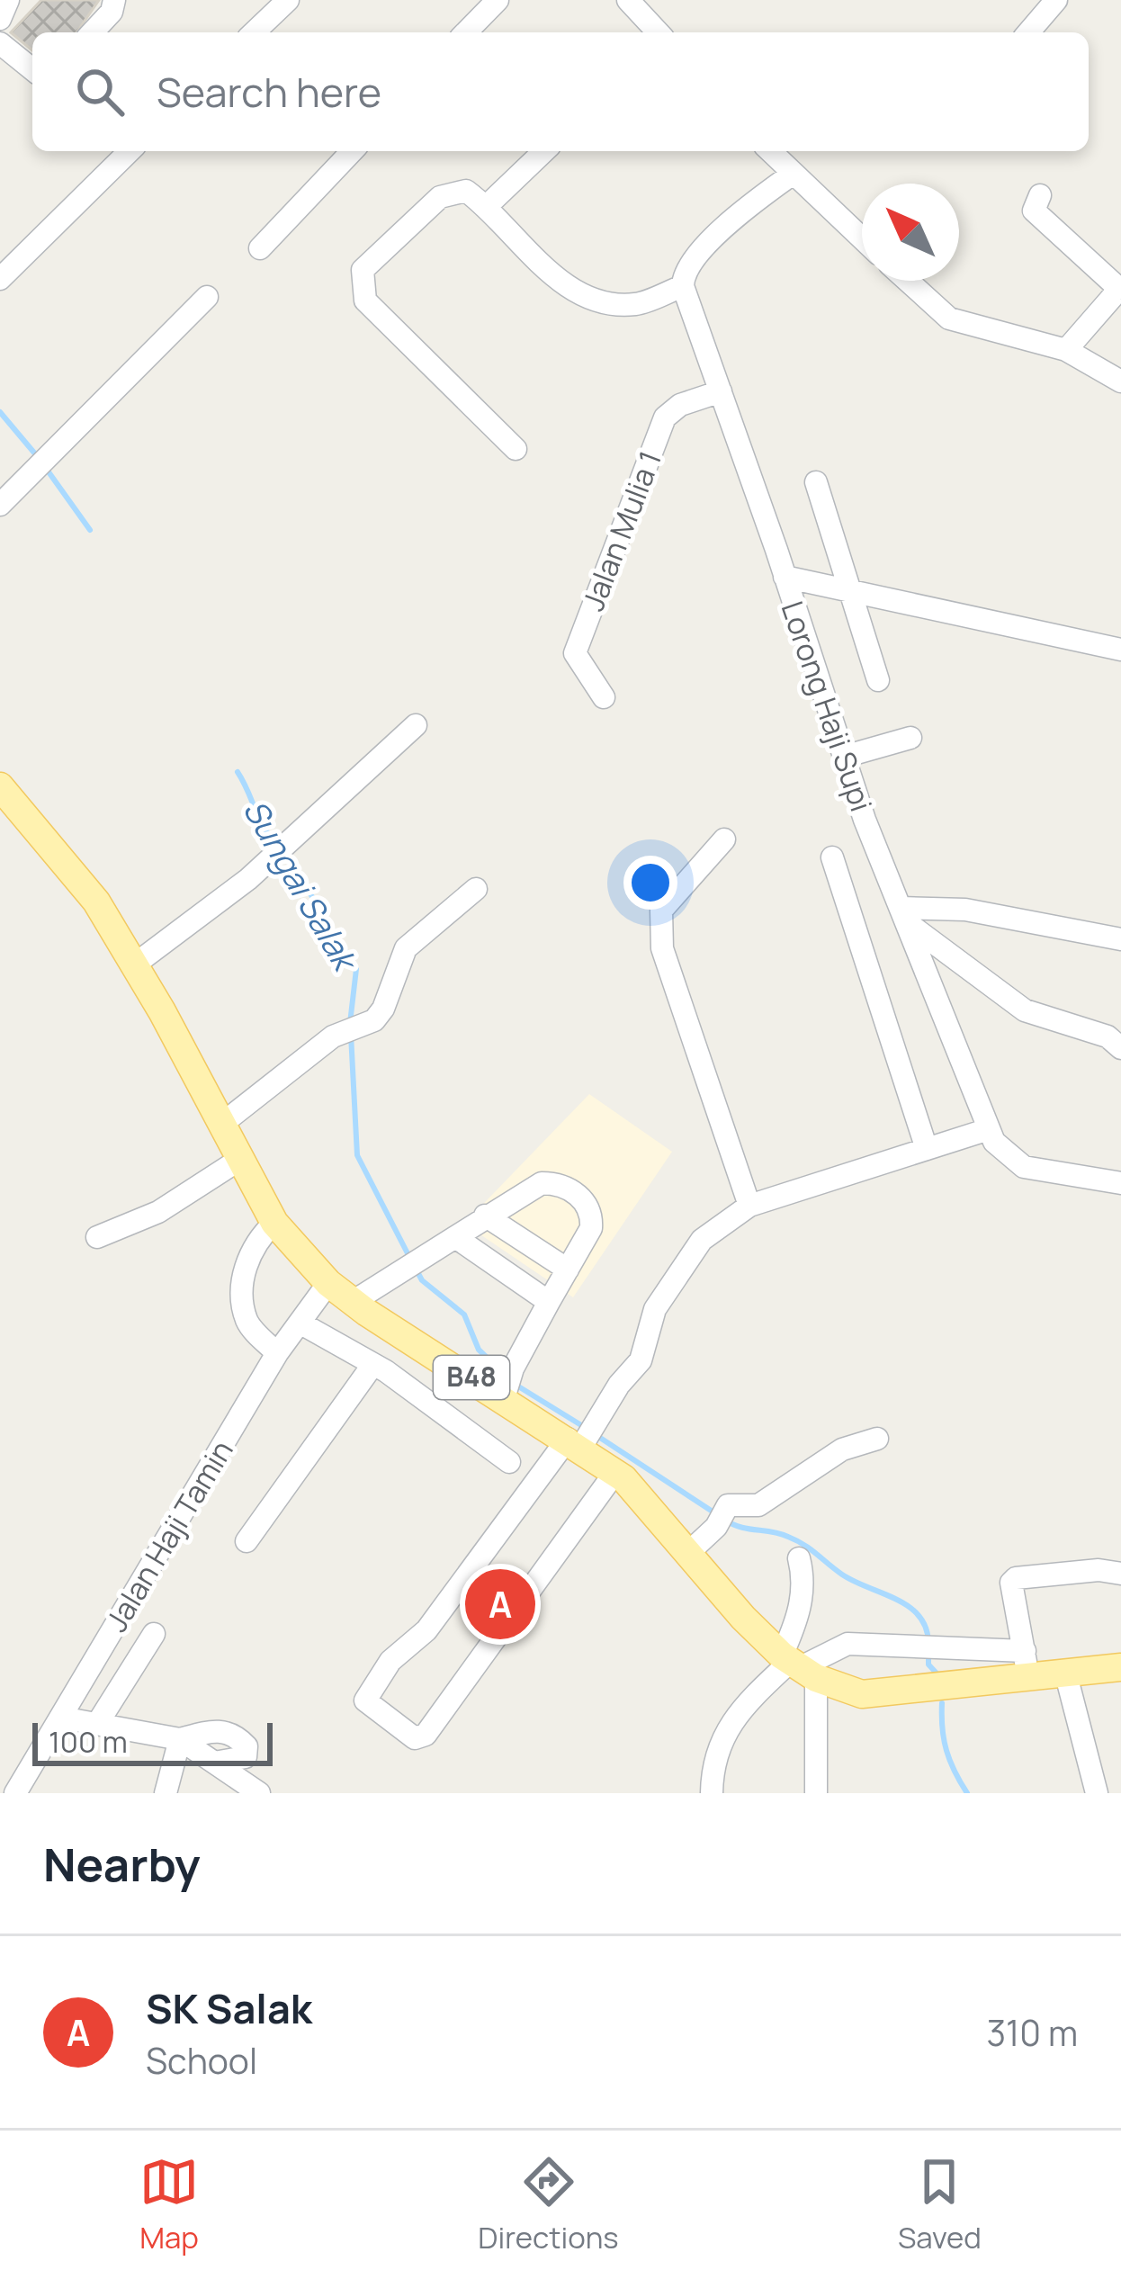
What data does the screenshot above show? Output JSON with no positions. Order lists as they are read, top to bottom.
{
  "streets": {
    "main road": ["B48"],
    "street": ["Jalan Mulia 1", "Lorong Haji Supi", "Jalan Haji Tamin"]
  },
  "crossings": [
    ["Jalan Mulia 1", "Lorong Haji Supi"],
    ["B48", "Jalan Haji Tamin"]
  ],
  "water": ["Sungai Salak"],
  "scale_bar": "100 m",
  "north": "top left",
  "page": {
    "search": "Search here",
    "pins": "A",
    "scale": "100 m",
    "heading": "Nearby",
    "list": [
      {
        "mark": "A",
        "name": "SK Salak",
        "note": "School",
        "value": "310 m"
      }
    ],
    "nav": ["Map", "Directions", "Saved"]
  }
}
